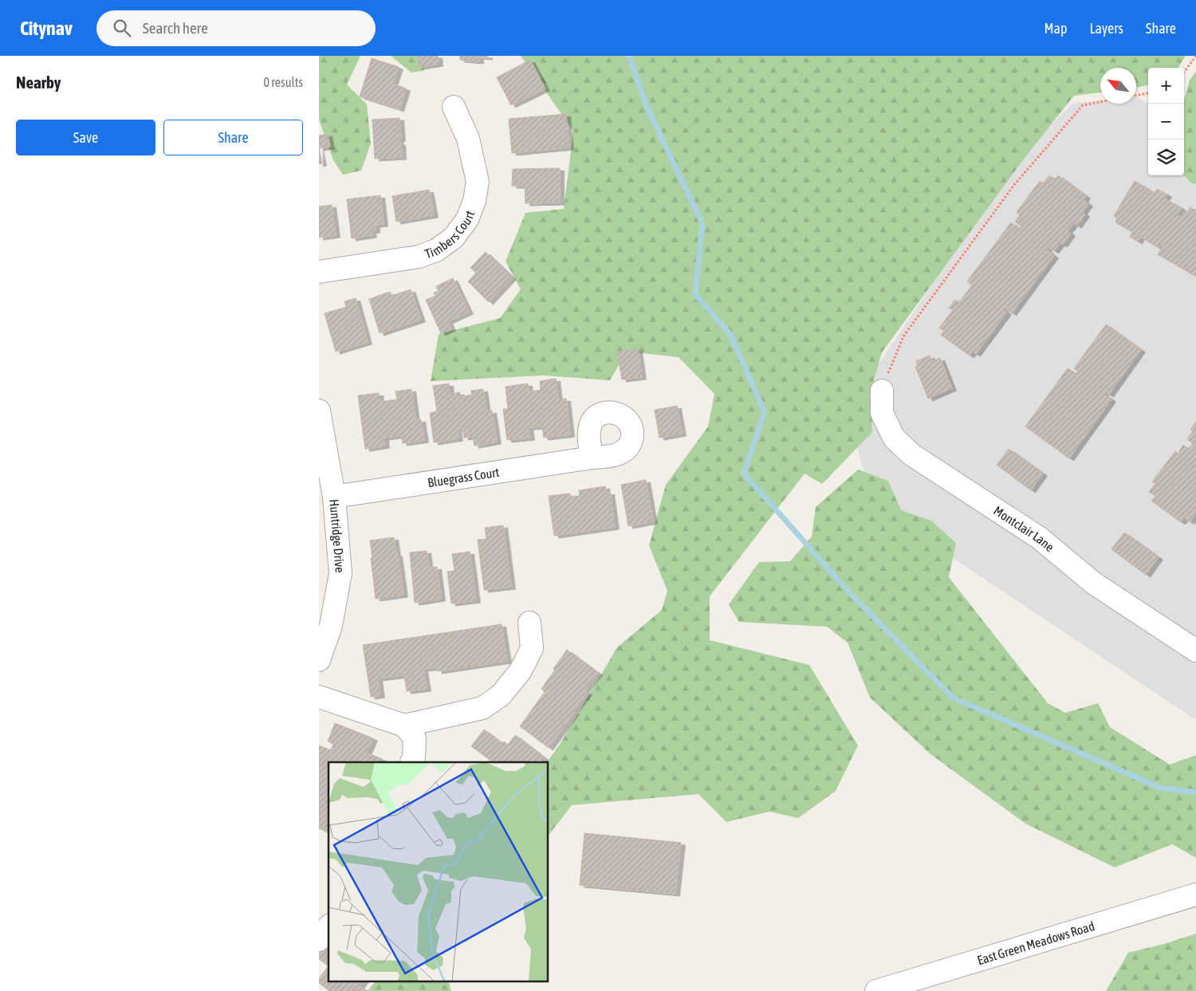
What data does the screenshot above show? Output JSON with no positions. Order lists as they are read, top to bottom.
{
  "streets": {
    "street": [
      "Timbers Court",
      "Bluegrass Court",
      "Montclair Lane",
      "Huntridge Drive",
      "East Green Meadows Road"
    ]
  },
  "crossings": [
    ["Bluegrass Court", "Huntridge Drive"]
  ],
  "north": "top left",
  "page": {
    "header": "Citynav",
    "search": "Search here",
    "nav": ["Map", "Layers", "Share"],
    "heading": ["Nearby", "0 results"],
    "map_buttons": ["+", "−"],
    "buttons": ["Save", "Share"]
  }
}
